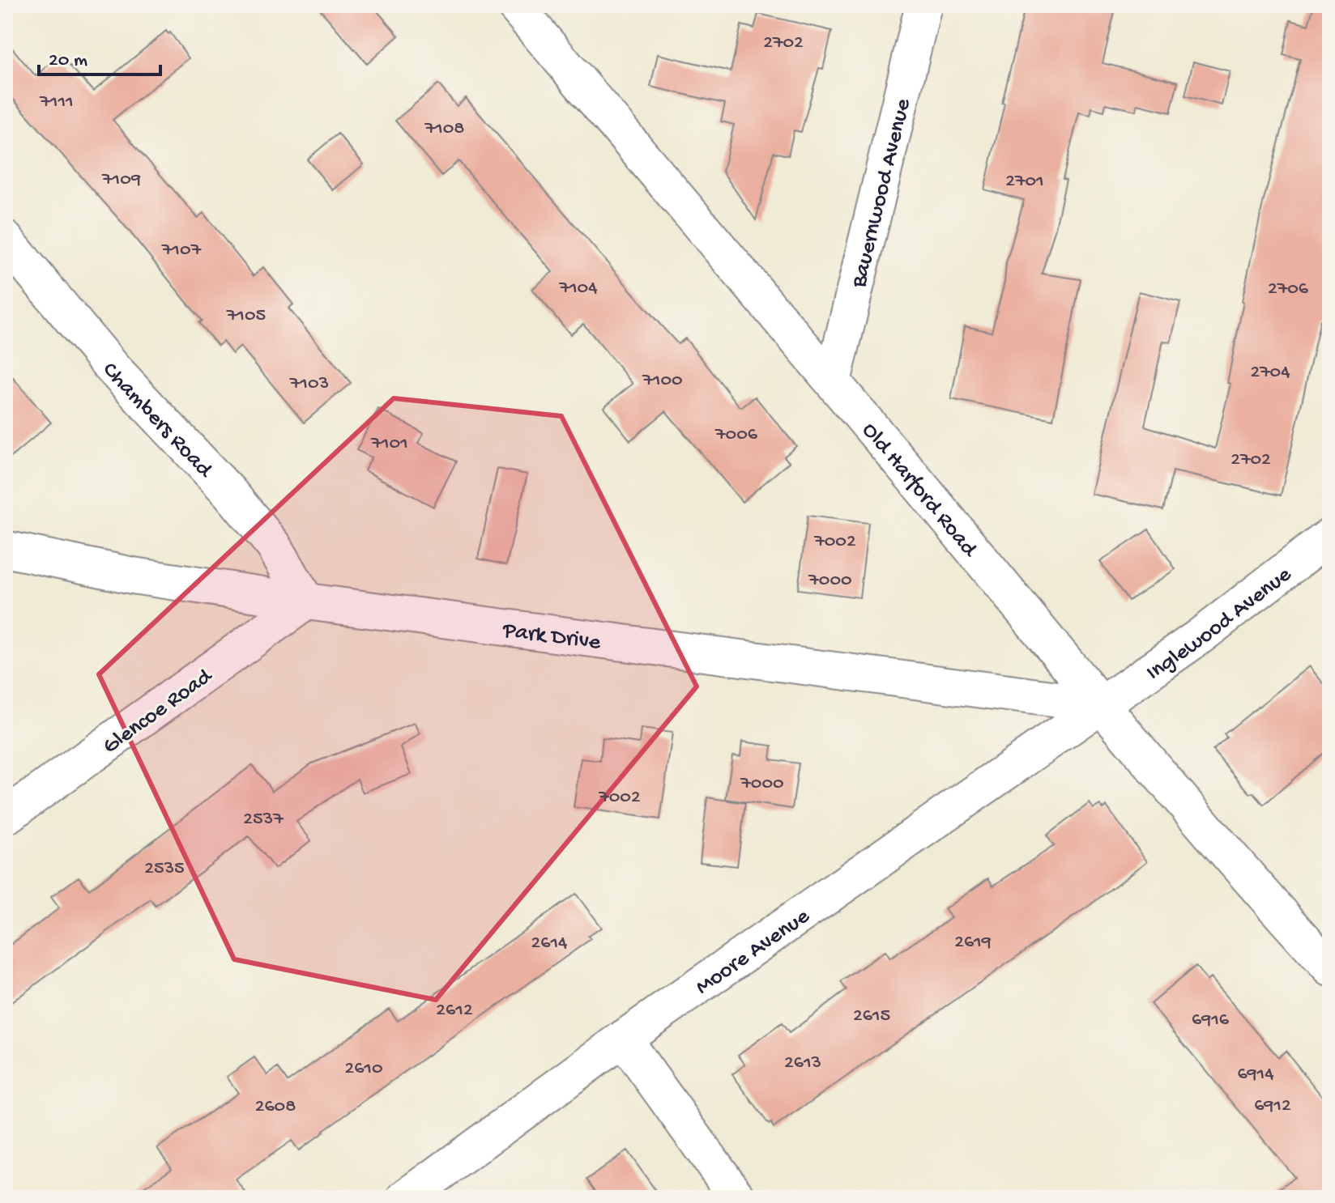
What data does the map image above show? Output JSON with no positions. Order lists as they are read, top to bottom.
{
  "streets": {
    "street": [
      "Bauernwood Avenue",
      "Chambers Road",
      "Old Harford Road",
      "Inglewood Avenue",
      "Park Drive",
      "Glencoe Road",
      "Moore Avenue"
    ]
  },
  "crossings": [
    ["Bauernwood Avenue", "Old Harford Road"],
    ["Chambers Road", "Park Drive"],
    ["Chambers Road", "Glencoe Road"],
    ["Old Harford Road", "Inglewood Avenue"],
    ["Old Harford Road", "Park Drive"],
    ["Old Harford Road", "Moore Avenue"],
    ["Inglewood Avenue", "Park Drive"],
    ["Inglewood Avenue", "Moore Avenue"],
    ["Park Drive", "Glencoe Road"],
    ["Park Drive", "Moore Avenue"]
  ],
  "house_numbers": [
    "2702",
    "7111",
    "7108",
    "7109",
    "2701",
    "7107",
    "7104",
    "2706",
    "7105",
    "2704",
    "7100",
    "7103",
    "7006",
    "7101",
    "2702",
    "7002",
    "7000",
    "7000",
    "7002",
    "2537",
    "2535",
    "2619",
    "2614",
    "2612",
    "2615",
    "6916",
    "2613",
    "2610",
    "6914",
    "6912",
    "2608"
  ],
  "scale_bar": "20 m"
}
